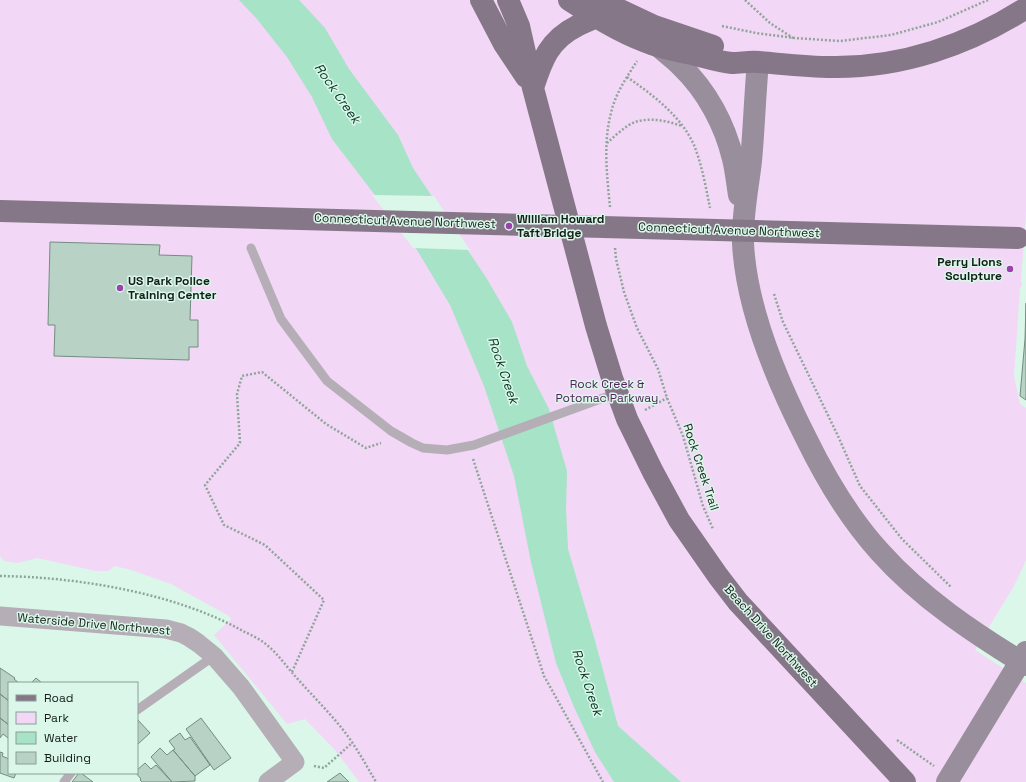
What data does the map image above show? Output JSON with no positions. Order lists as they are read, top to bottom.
{
  "streets": {
    "main road": ["Connecticut Avenue Northwest", "Beach Drive Northwest"],
    "street": ["Waterside Drive Northwest"],
    "path": ["Rock Creek Trail"]
  },
  "water": ["Rock Creek"],
  "parks": ["Rock Creek & Potomac Parkway"],
  "places": ["William Howard Taft Bridge", "Perry Lions Sculpture", "US Park Police Training Center"],
  "legend": [
    "Road",
    "Park",
    "Water",
    "Building"
  ]
}
